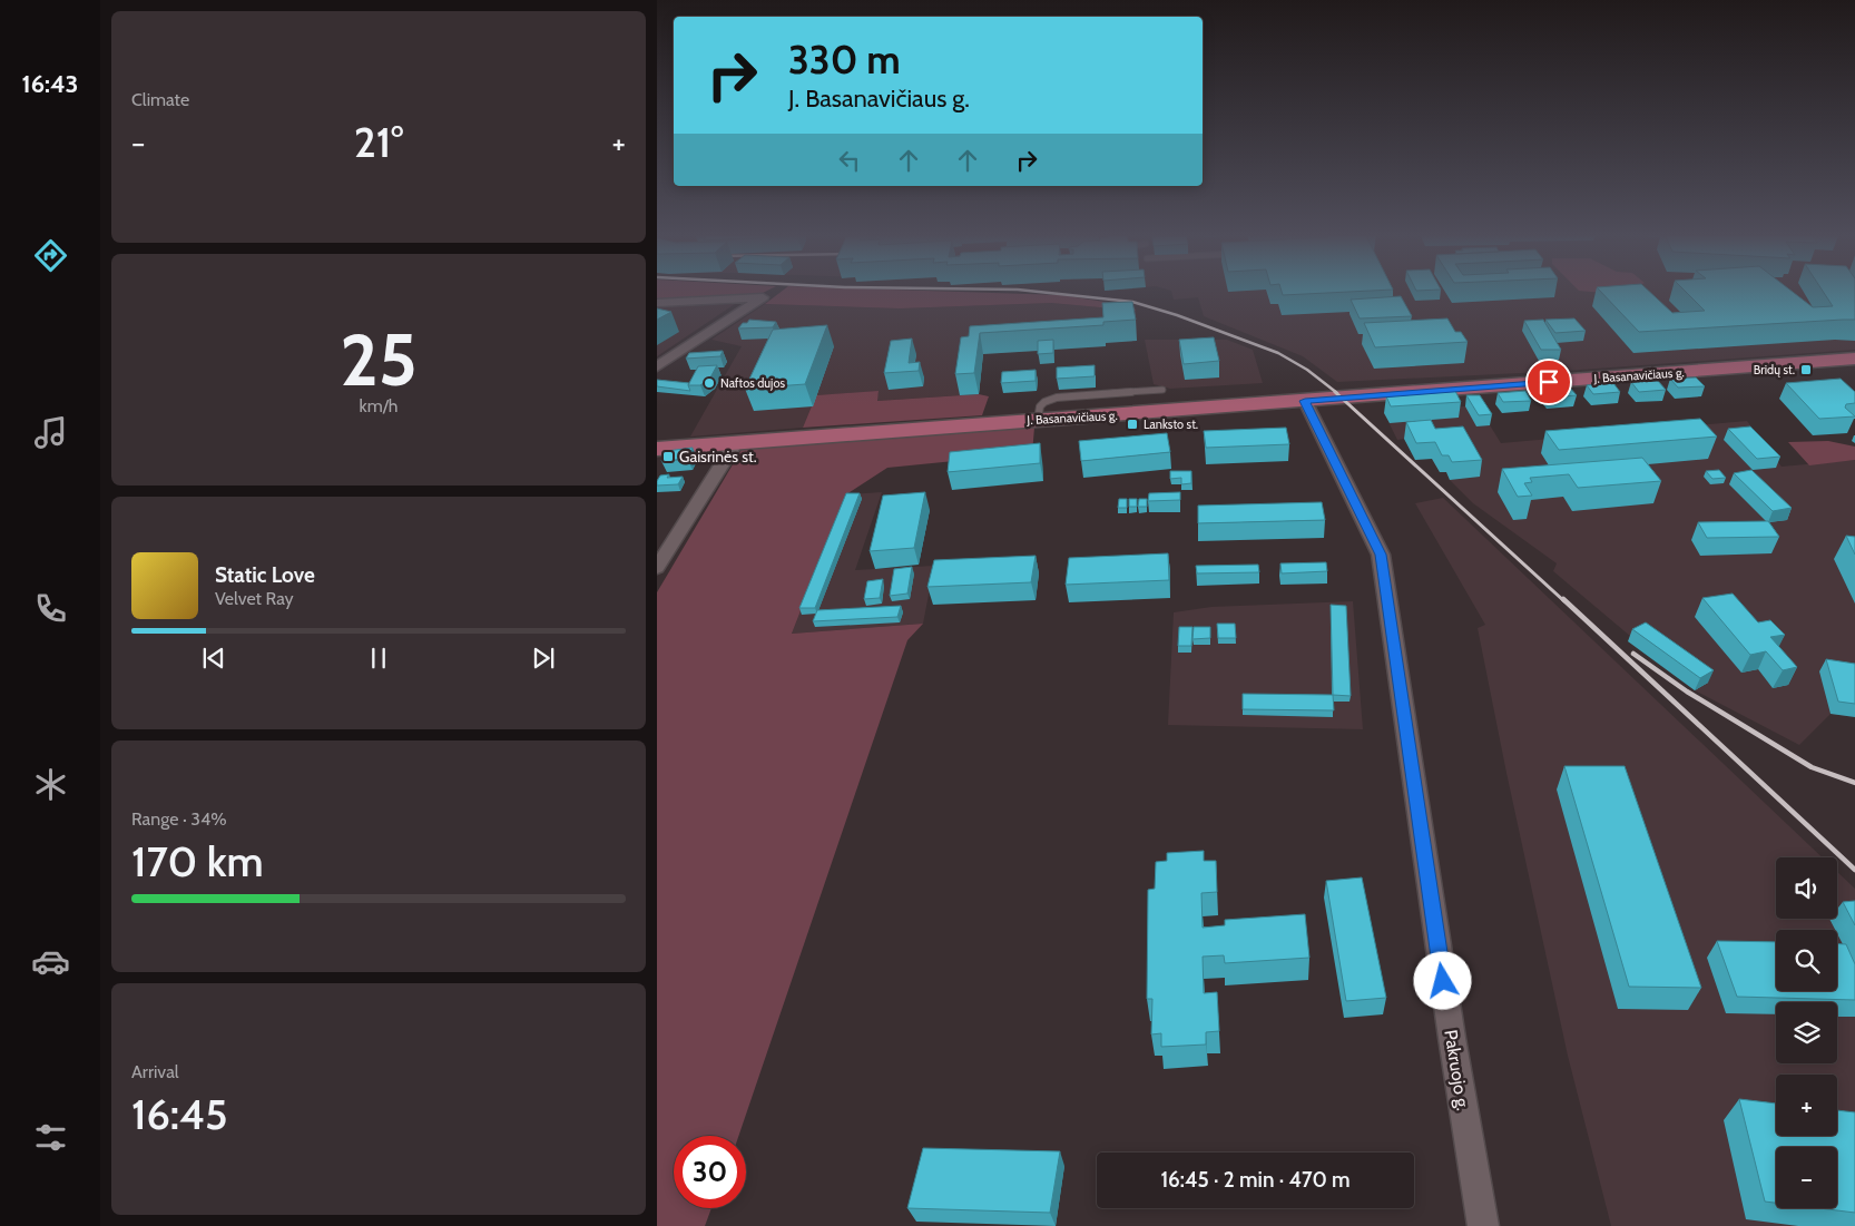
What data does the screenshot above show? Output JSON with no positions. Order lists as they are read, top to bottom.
{
  "streets": {
    "main road": ["J. Basanavičiaus g."],
    "street": ["Pakruojo g."]
  },
  "crossings": [
    ["J. Basanavičiaus g.", "Pakruojo g."]
  ],
  "places": {
    "transit": ["Bridų st.", "Lanksto st.", "Gaisrinės st."],
    "other": ["Naftos dujos"]
  },
  "page": {
    "tabs": "16:43",
    "tile": [
      "Climate",
      ["25", "km/h"],
      ["Range · 34%", "170 km"],
      ["Arrival", "16:45"]
    ],
    "turn": ["330 m", "J. Basanavičiaus g."],
    "heat": ["−", "21°", "+"],
    "song": ["Static Love", "Velvet Ray"],
    "map_buttons": ["+", "−"],
    "limit": "30",
    "trip": "16:45 · 2 min · 470 m"
  }
}
